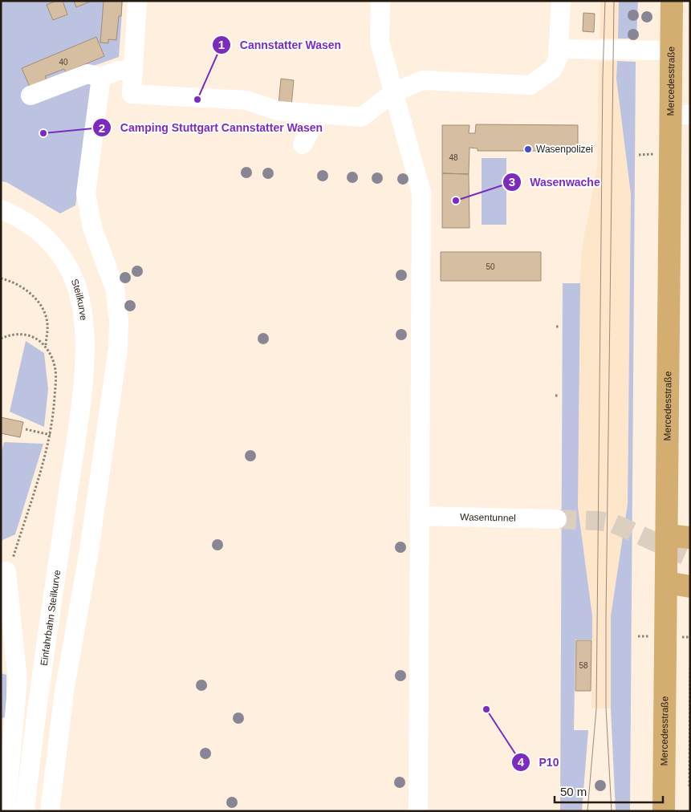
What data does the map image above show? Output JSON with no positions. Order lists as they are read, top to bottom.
{
  "streets": {
    "main road": ["Mercedesstraße"],
    "street": ["Steilkurve", "Wasentunnel", "Einfahrbahn Steilkurve"]
  },
  "crossings": [
    ["Steilkurve", "Einfahrbahn Steilkurve"]
  ],
  "places": [
    "Cannstatter Wasen",
    "Camping Stuttgart Cannstatter Wasen",
    "Wasenpolizei",
    "Wasenwache",
    "P10"
  ],
  "house_numbers": [
    "40",
    "48",
    "50",
    "58"
  ],
  "scale_bar": "50 m"
}
